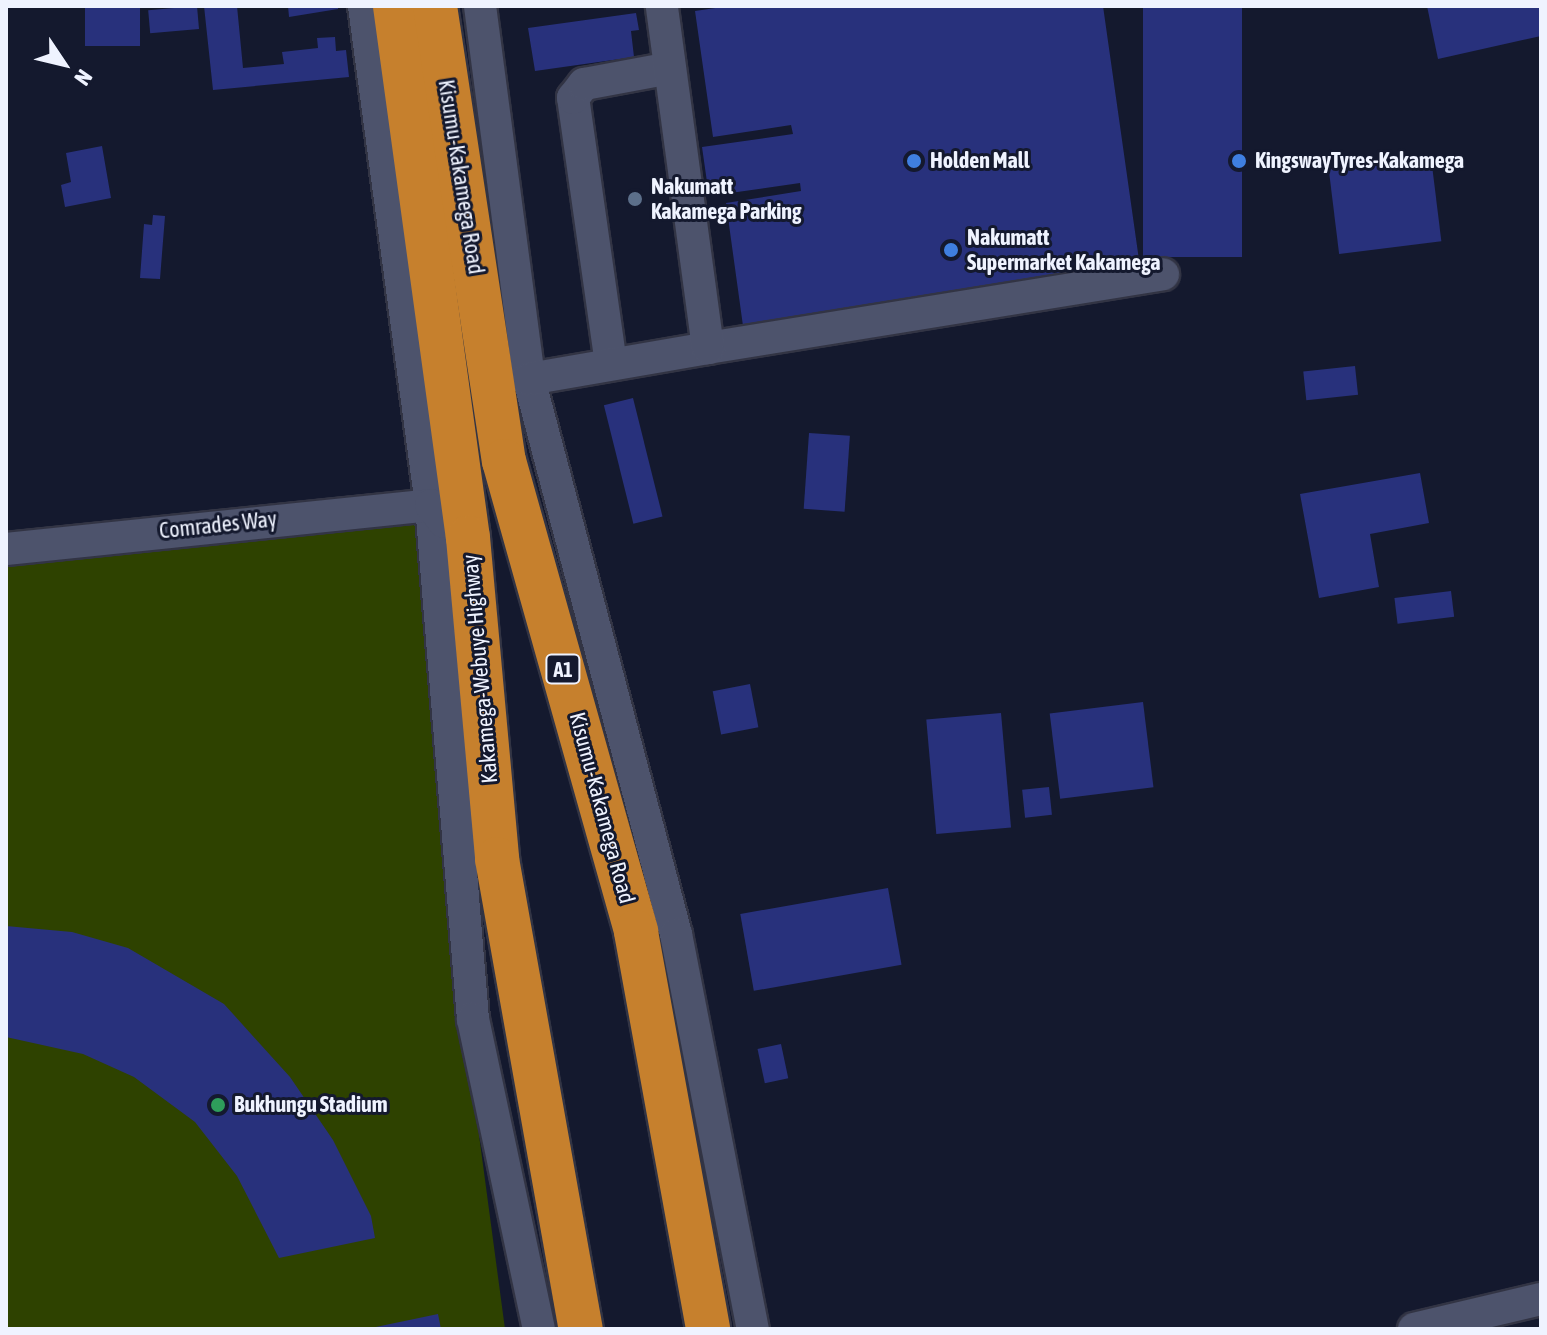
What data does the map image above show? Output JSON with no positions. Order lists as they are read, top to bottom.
{
  "streets": {
    "highway": ["Kisumu-Kakamega Road", "Kakamega-Webuye Highway", "A1"],
    "street": ["Comrades Way"]
  },
  "places": [
    "Holden Mall",
    "KingswayTyres-Kakamega",
    "Nakumatt Kakamega Parking",
    "Nakumatt Supermarket Kakamega",
    "Bukhungu Stadium"
  ],
  "north": "bottom right"
}
